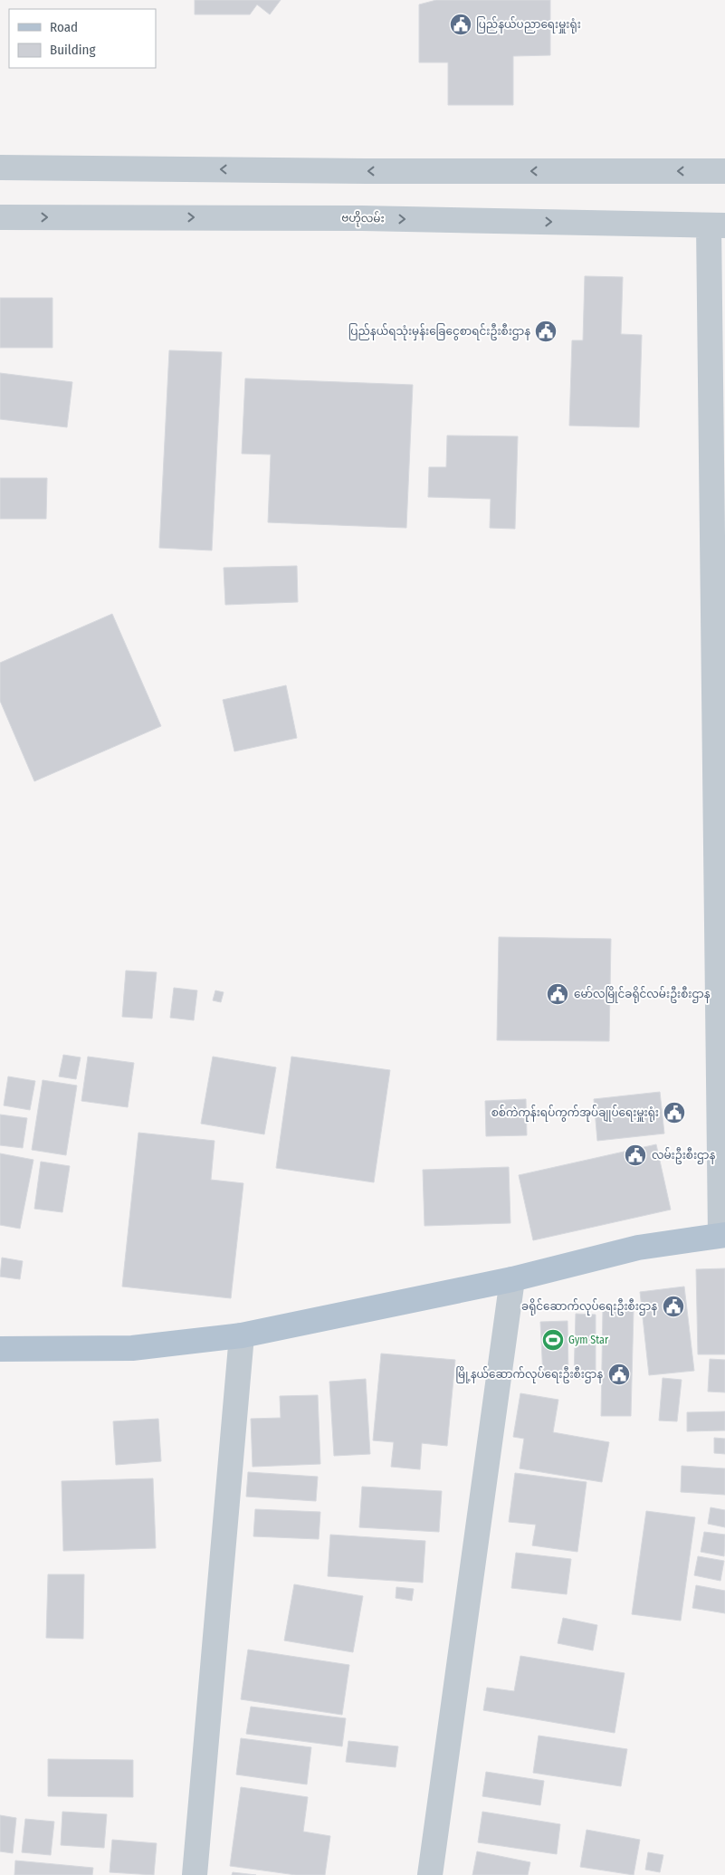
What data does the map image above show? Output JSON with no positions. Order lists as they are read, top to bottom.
{
  "streets": {
    "street": ["ဗဟိုလမ်း"]
  },
  "places": {
    "public building": [
      "ပြည်နယ်ပညာရေးမှူးရုံး",
      "ပြည်နယ်ရသုံးမှန်းခြေငွေစာရင်းဦးစီးဌာန",
      "မော်လမြိုင်ခရိုင်လမ်းဦးစီးဌာန",
      "စစ်ကဲကုန်းရပ်ကွက်အုပ်ချုပ်ရေးမှူးရုံး",
      "လမ်းဦးစီးဌာန",
      "ခရိုင်ဆောက်လုပ်ရေးဦးစီးဌာန",
      "မြို့နယ်ဆောက်လုပ်ရေးဦးစီးဌာန"
    ],
    "sports": ["Gym Star"]
  },
  "legend": ["Road", "Building"]
}
